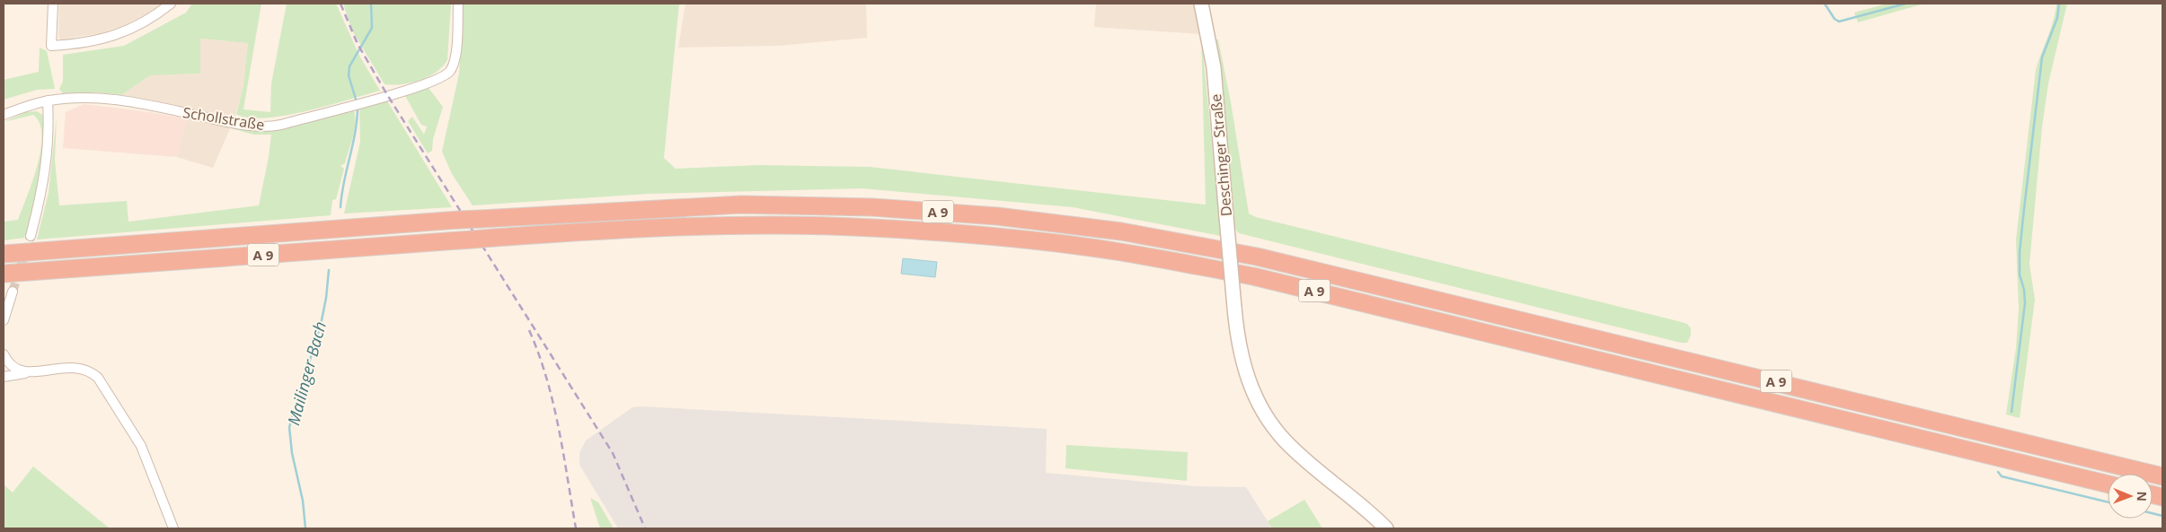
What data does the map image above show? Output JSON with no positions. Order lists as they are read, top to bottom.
{
  "streets": {
    "highway": ["A 9"],
    "street": ["Schollstraße", "Deschinger Straße"]
  },
  "water": ["Mailinger Bach"],
  "north": "right"
}
